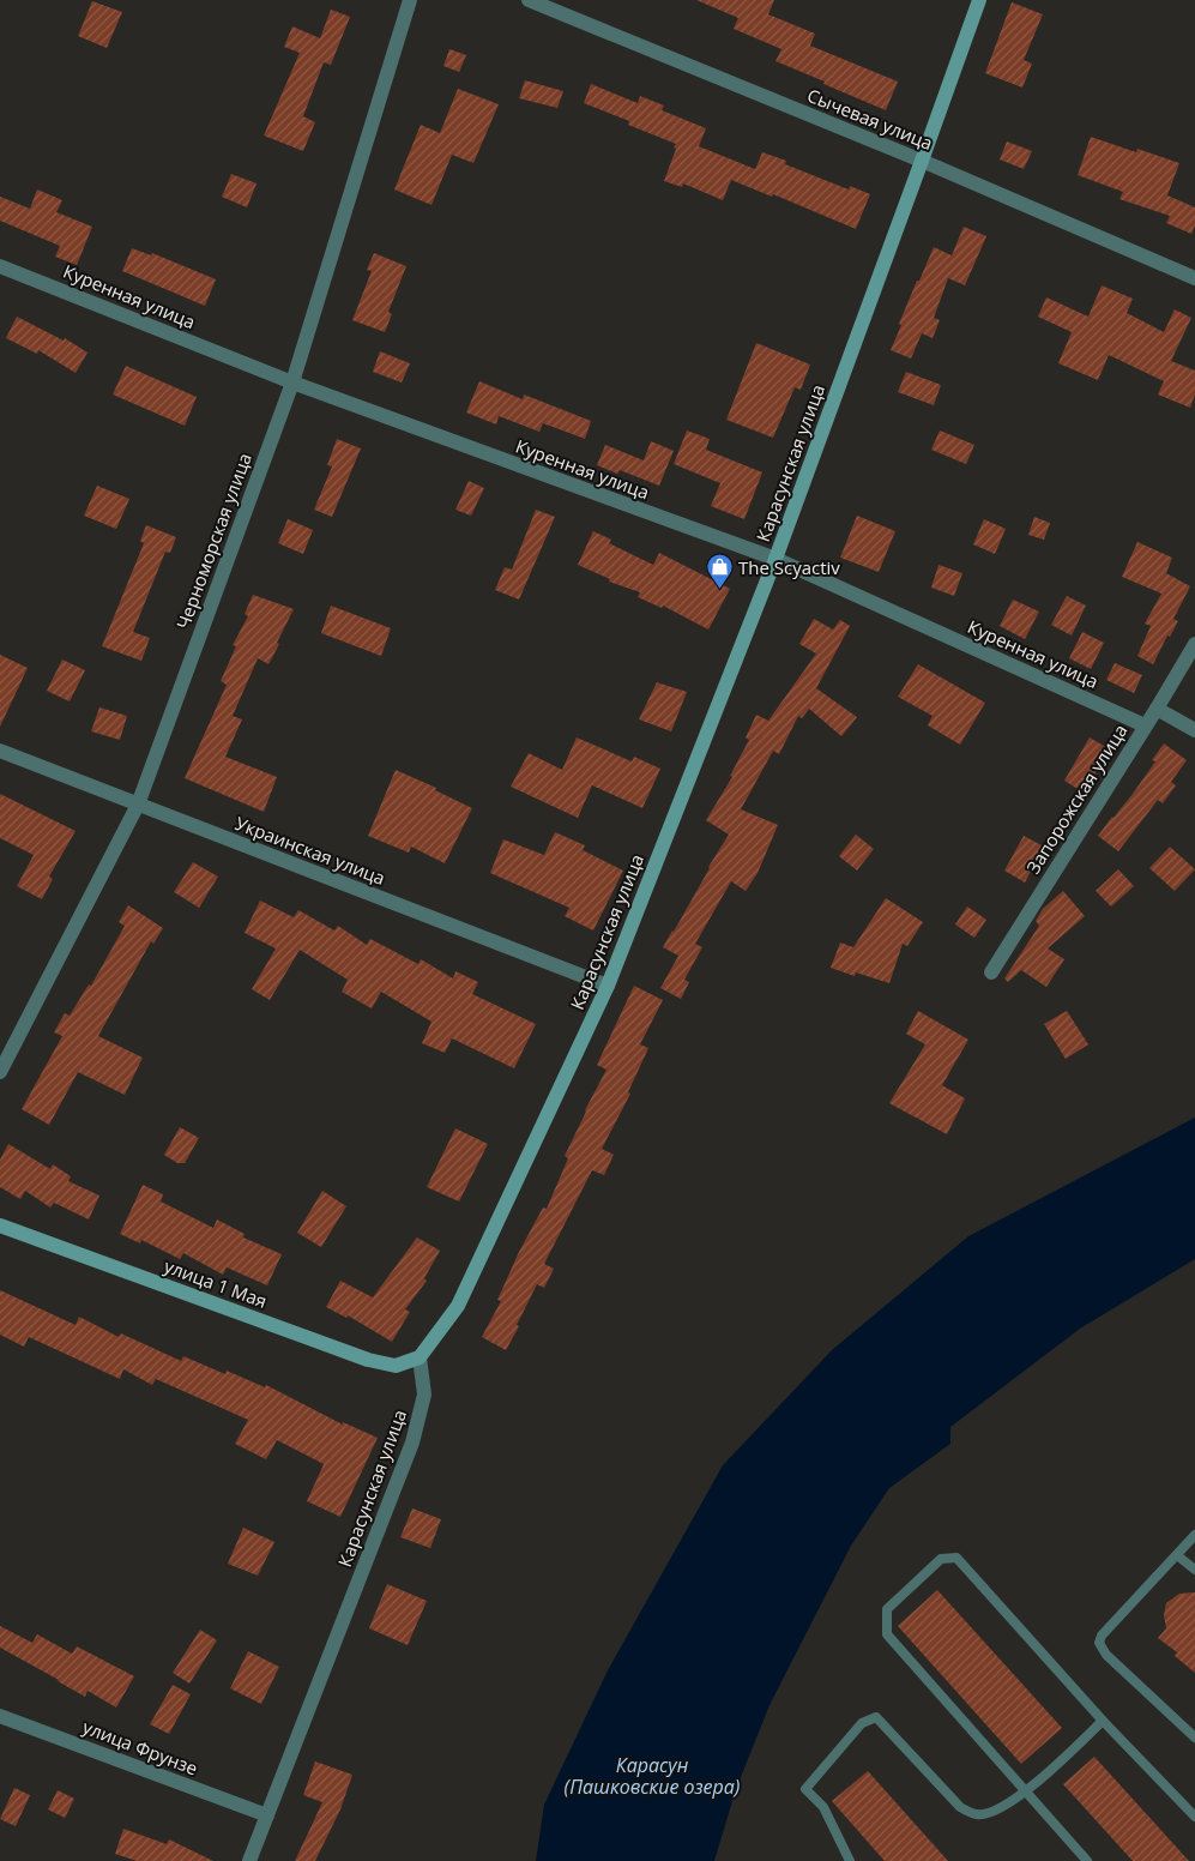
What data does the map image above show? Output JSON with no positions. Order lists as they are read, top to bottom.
{
  "streets": {
    "street": [
      "Сычевая улица",
      "Куренная улица",
      "Карасунская улица",
      "Черноморская улица",
      "Запорожская улица",
      "Украинская улица",
      "улица 1 Мая",
      "улица Фрунзе"
    ]
  },
  "crossings": [
    ["Сычевая улица", "Карасунская улица"],
    ["Куренная улица", "Карасунская улица"],
    ["Куренная улица", "Черноморская улица"],
    ["Куренная улица", "Запорожская улица"],
    ["Карасунская улица", "Украинская улица"],
    ["Карасунская улица", "улица 1 Мая"],
    ["Карасунская улица", "улица Фрунзе"],
    ["Черноморская улица", "Украинская улица"]
  ],
  "water": ["Карасун (Пашковские озера)"],
  "places": {
    "shop": ["The Scyactiv"]
  }
}
